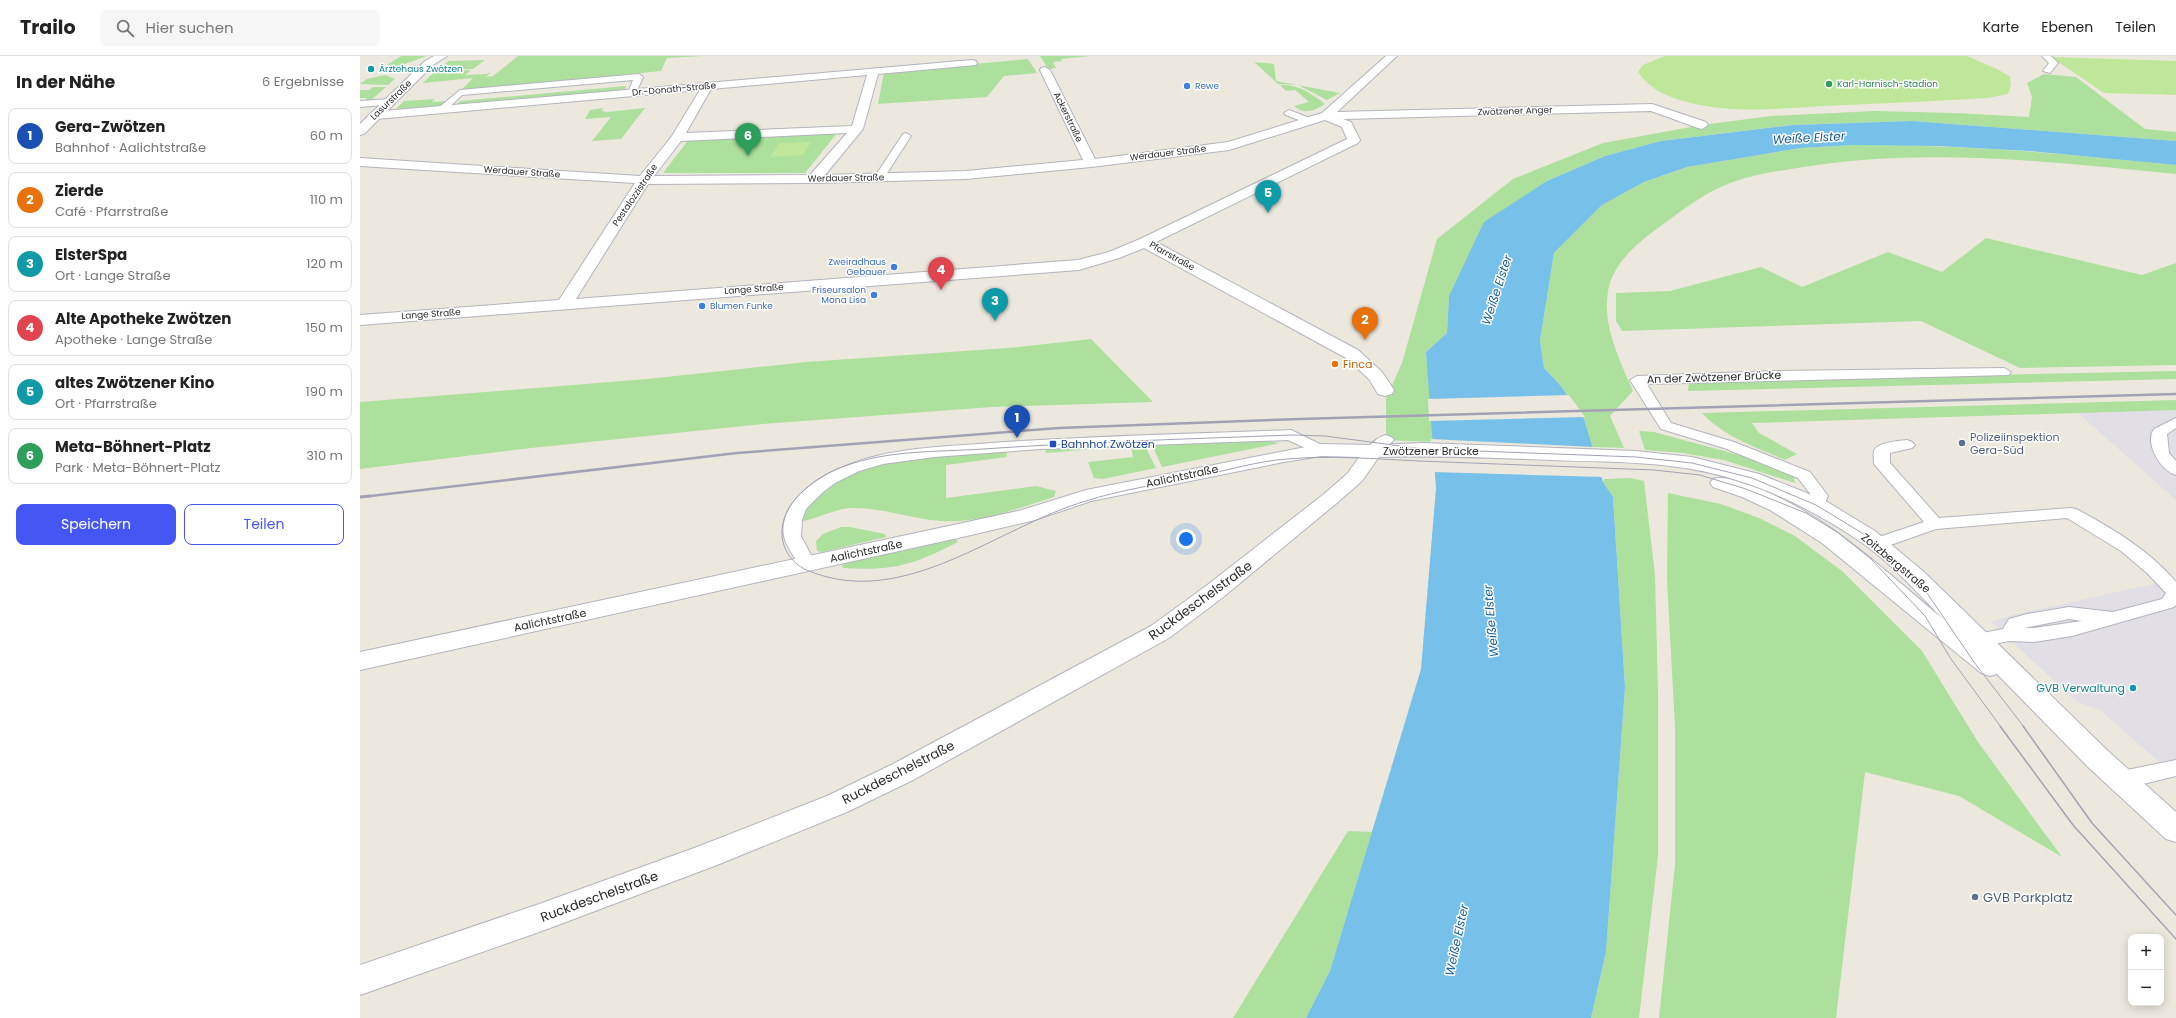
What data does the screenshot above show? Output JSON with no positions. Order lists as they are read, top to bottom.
{
  "streets": {
    "street": [
      "Dr.-Donath-Straße",
      "Lasurstraße",
      "Zwötzener Anger",
      "Ackerstraße",
      "Werdauer Straße",
      "Pestalozzistraße",
      "Pfarrstraße",
      "Lange Straße",
      "Zwötzener Brücke",
      "Aalichtstraße",
      "Zoitzbergstraße",
      "Ruckdeschelstraße"
    ],
    "lane": ["An der Zwötzener Brücke"]
  },
  "crossings": [
    ["Dr.-Donath-Straße", "Lasurstraße"],
    ["Dr.-Donath-Straße", "Pestalozzistraße"],
    ["Zwötzener Anger", "Werdauer Straße"],
    ["Zwötzener Anger", "Pfarrstraße"],
    ["Ackerstraße", "Werdauer Straße"],
    ["Werdauer Straße", "Pestalozzistraße"],
    ["Werdauer Straße", "Pfarrstraße"],
    ["Pestalozzistraße", "Lange Straße"],
    ["Pfarrstraße", "Lange Straße"],
    ["An der Zwötzener Brücke", "Zoitzbergstraße"],
    ["Zwötzener Brücke", "Aalichtstraße"],
    ["Zwötzener Brücke", "Zoitzbergstraße"],
    ["Zwötzener Brücke", "Ruckdeschelstraße"],
    ["Aalichtstraße", "Ruckdeschelstraße"]
  ],
  "water": ["Weiße Elster"],
  "places": {
    "other": [
      "Ärztehaus Zwötzen",
      "Karl-Harnisch-Stadion",
      "Rewe",
      "Zweiradhaus Gebauer",
      "Friseursalon Mona Lisa",
      "Blumen Funke",
      "Finca",
      "Polizeiinspektion Gera-Süd",
      "GVB Verwaltung",
      "GVB Parkplatz"
    ],
    "transit": ["Bahnhof Zwötzen"]
  },
  "page": {
    "header": "Trailo",
    "search": "Hier suchen",
    "nav": ["Karte", "Ebenen", "Teilen"],
    "heading": ["In der Nähe", "6 Ergebnisse"],
    "list": [
      {
        "mark": "1",
        "name": "Gera-Zwötzen",
        "note": "Bahnhof · Aalichtstraße",
        "value": "60 m"
      },
      {
        "mark": "2",
        "name": "Zierde",
        "note": "Café · Pfarrstraße",
        "value": "110 m"
      },
      {
        "mark": "3",
        "name": "ElsterSpa",
        "note": "Ort · Lange Straße",
        "value": "120 m"
      },
      {
        "mark": "4",
        "name": "Alte Apotheke Zwötzen",
        "note": "Apotheke · Lange Straße",
        "value": "150 m"
      },
      {
        "mark": "5",
        "name": "altes Zwötzener Kino",
        "note": "Ort · Pfarrstraße",
        "value": "190 m"
      },
      {
        "mark": "6",
        "name": "Meta-Böhnert-Platz",
        "note": "Park · Meta-Böhnert-Platz",
        "value": "310 m"
      }
    ],
    "pins": [
      "6",
      "5",
      "4",
      "3",
      "2",
      "1"
    ],
    "buttons": ["Speichern", "Teilen"],
    "map_buttons": ["+", "−"]
  }
}
